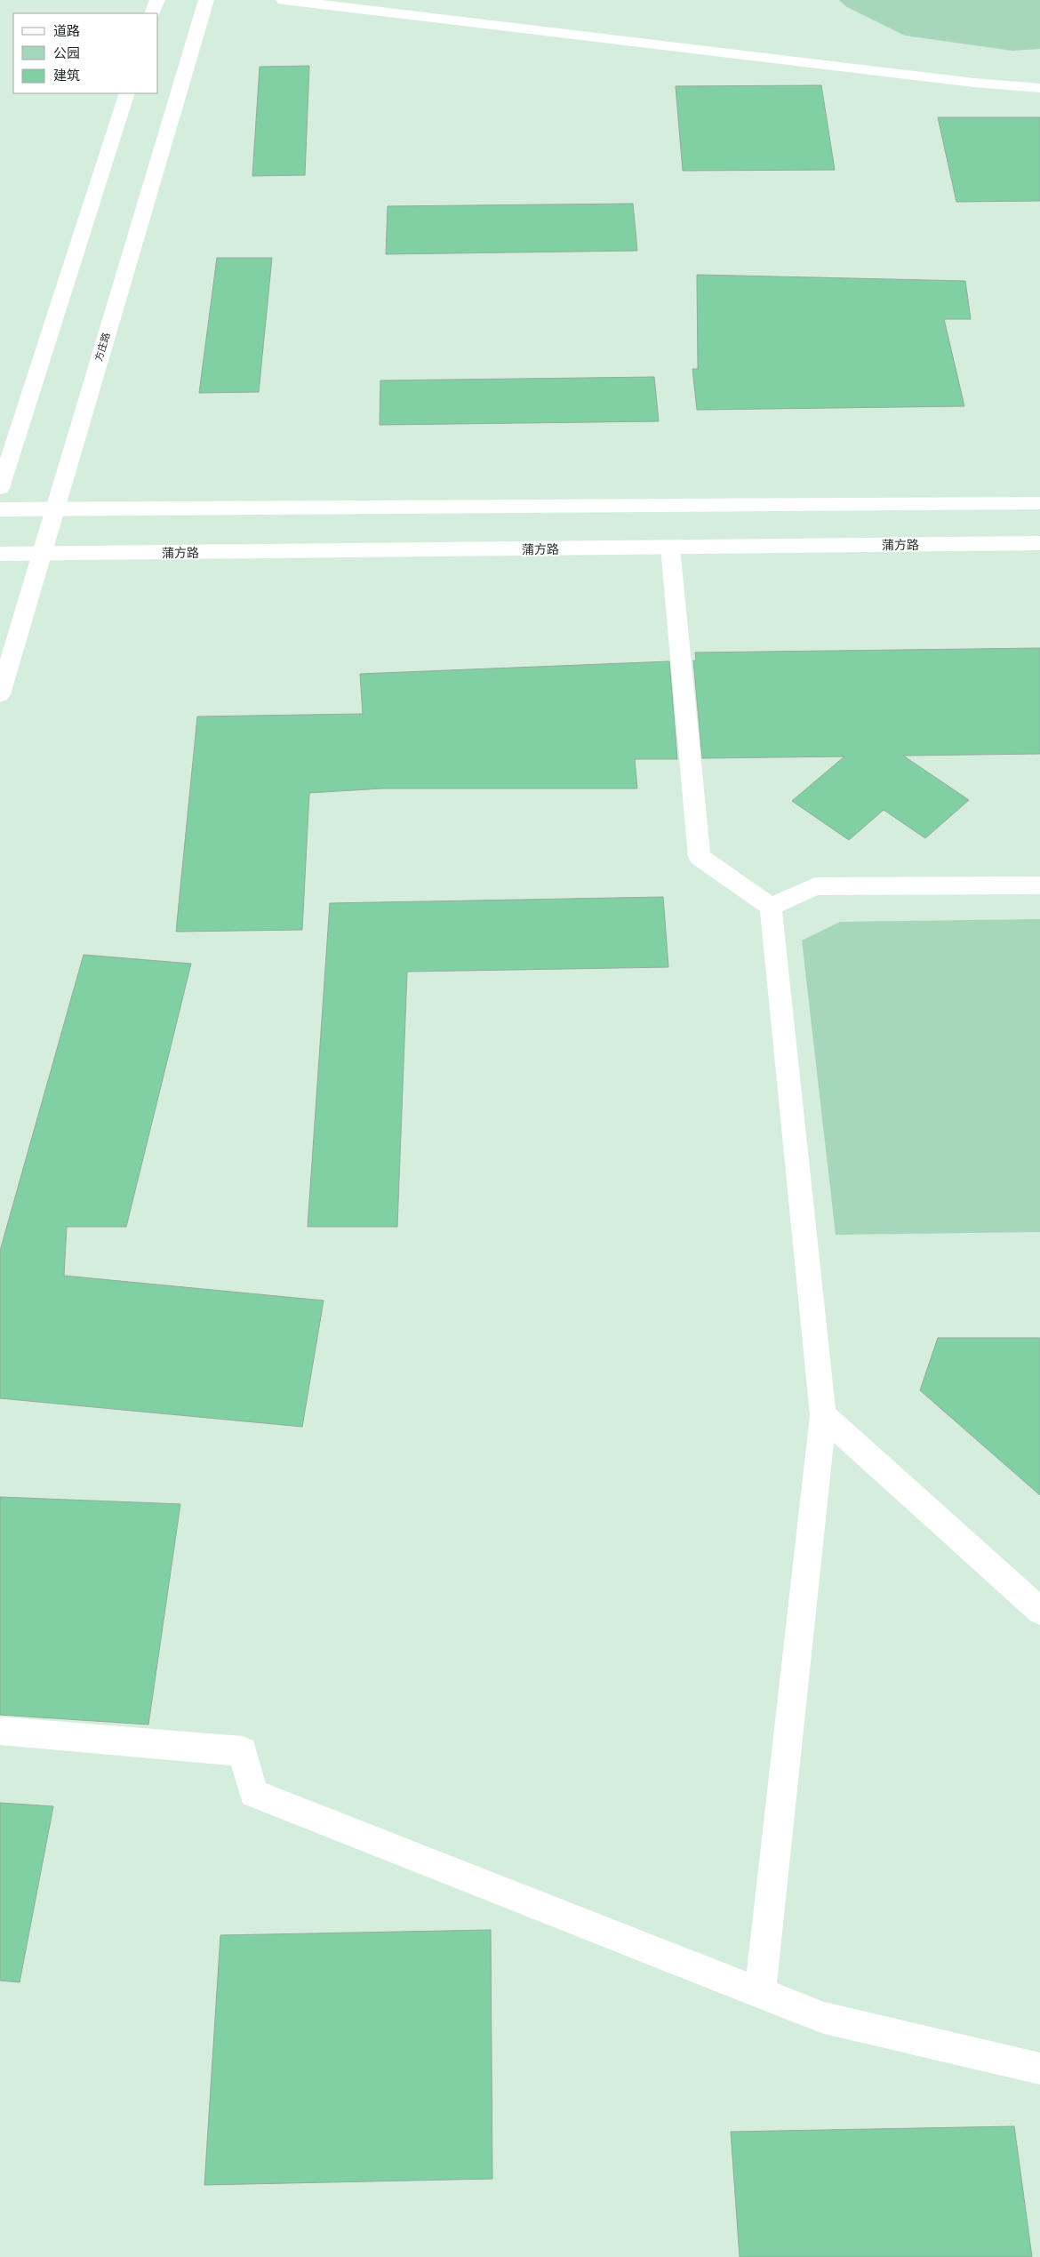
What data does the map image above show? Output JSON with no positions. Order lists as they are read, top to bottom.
{
  "streets": {
    "street": ["方庄路", "蒲方路"]
  },
  "crossings": [
    ["方庄路", "蒲方路"]
  ],
  "legend": ["道路", "公园", "建筑"]
}
